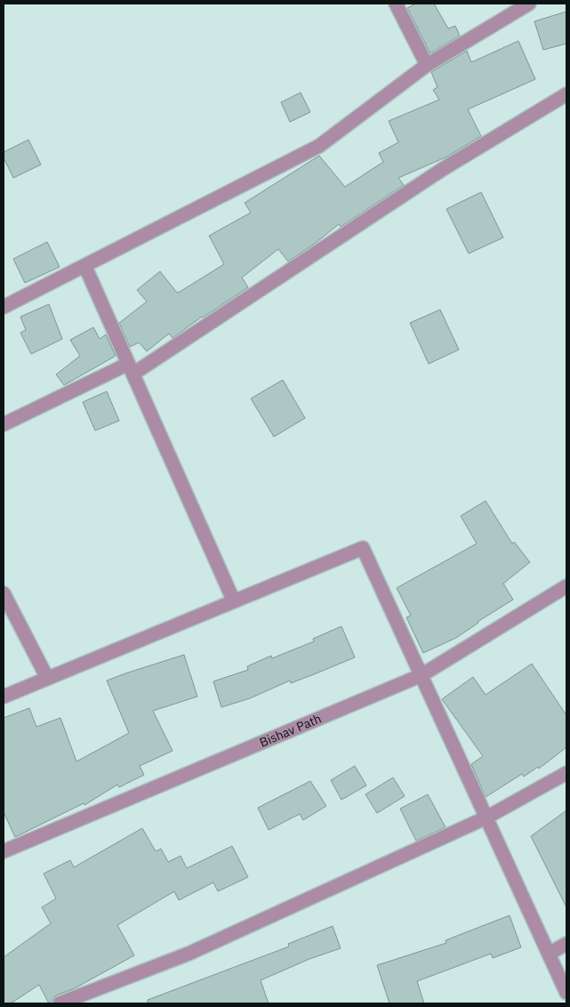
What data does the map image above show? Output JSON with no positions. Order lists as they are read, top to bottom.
{
  "streets": {
    "street": ["Bishav Path"]
  }
}
